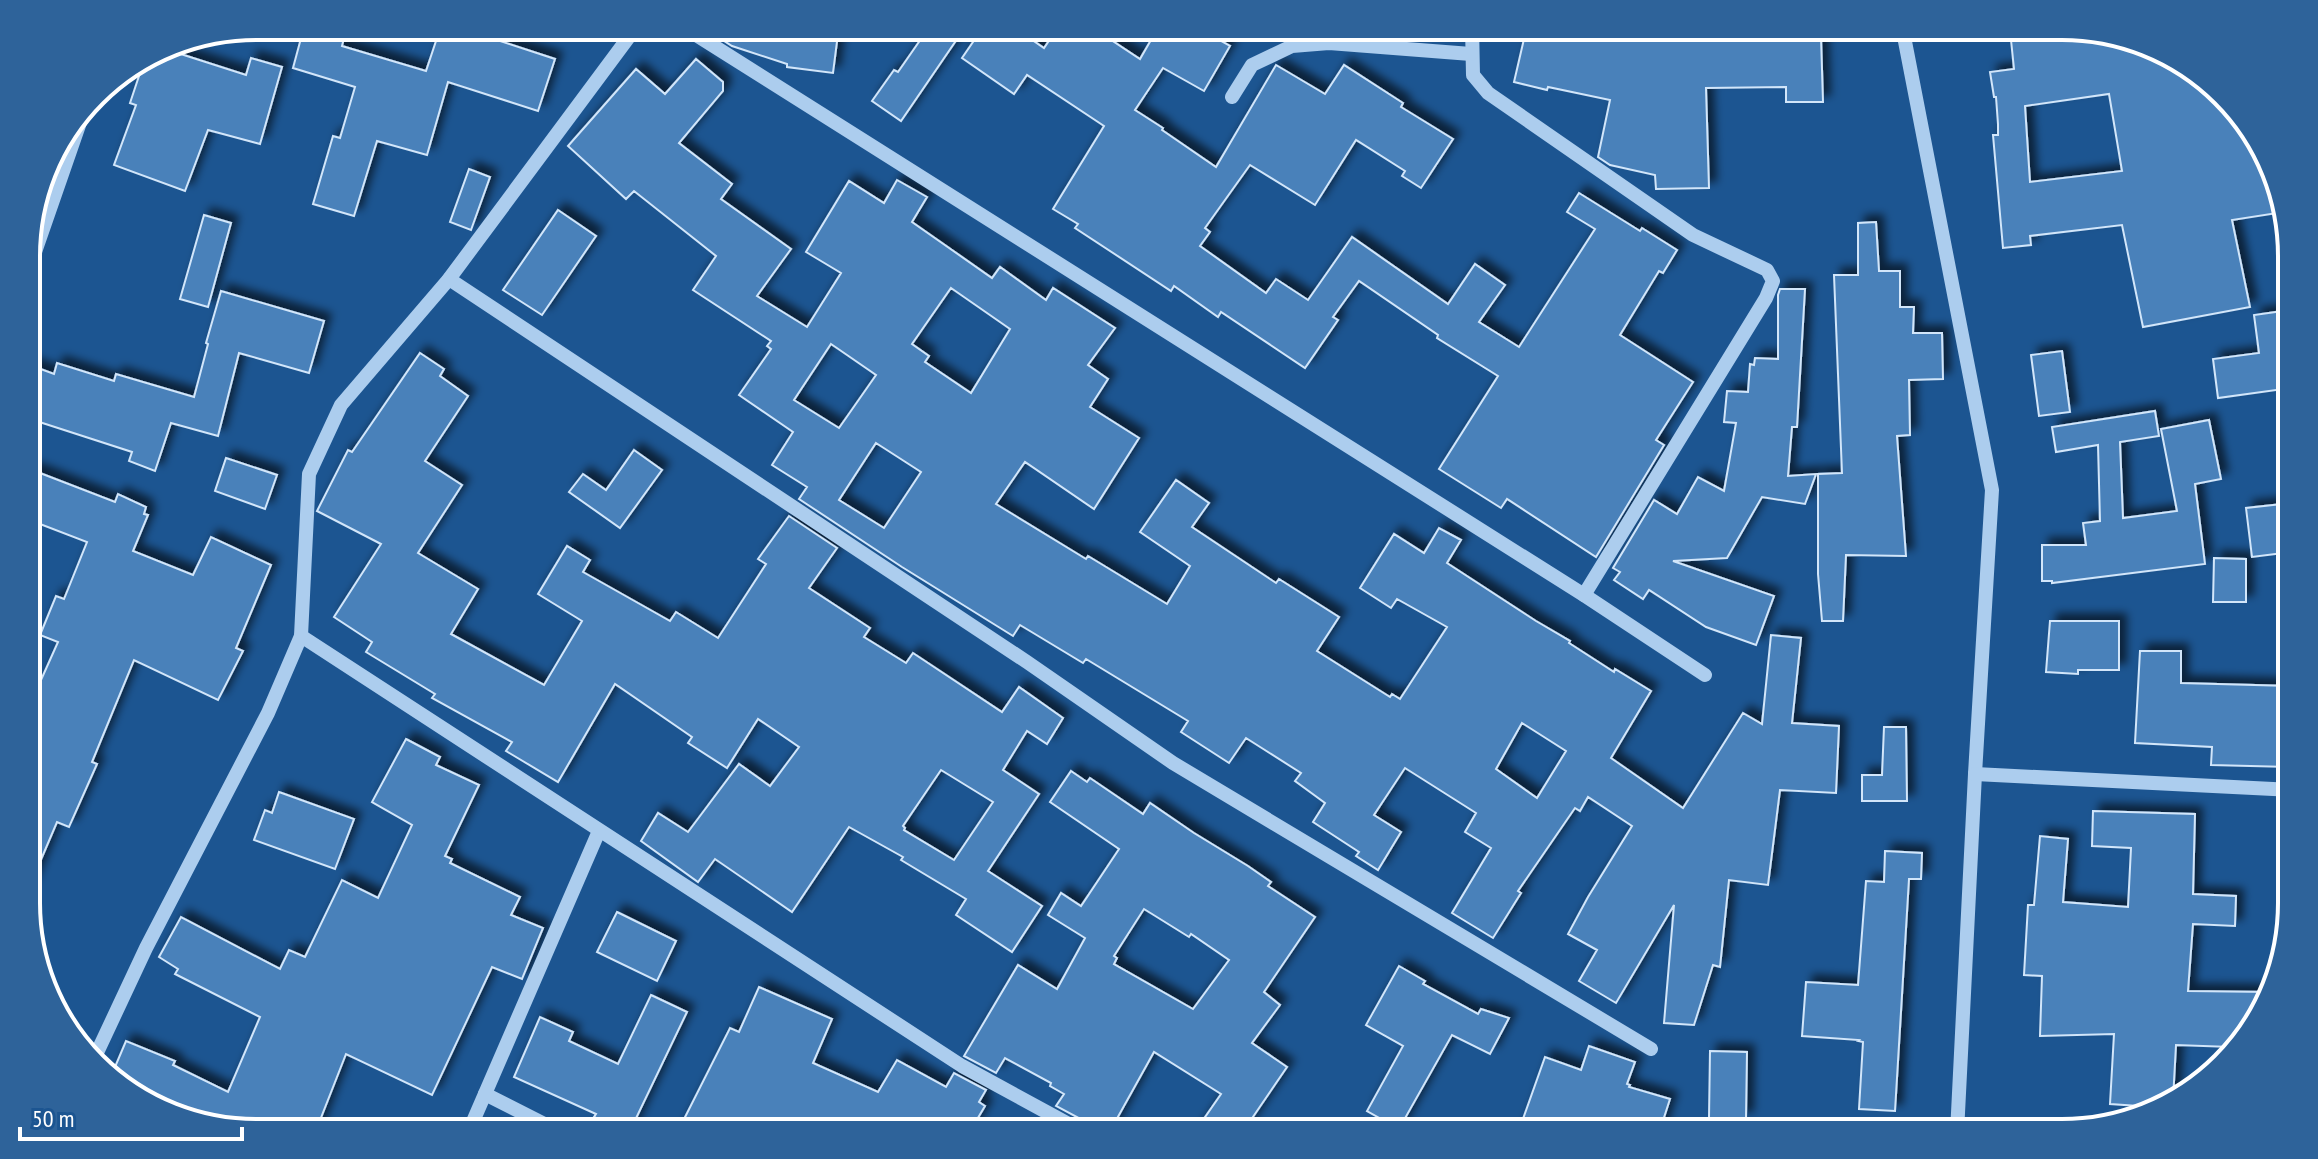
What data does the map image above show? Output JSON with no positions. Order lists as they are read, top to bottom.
{
  "scale_bar": "50 m"
}
